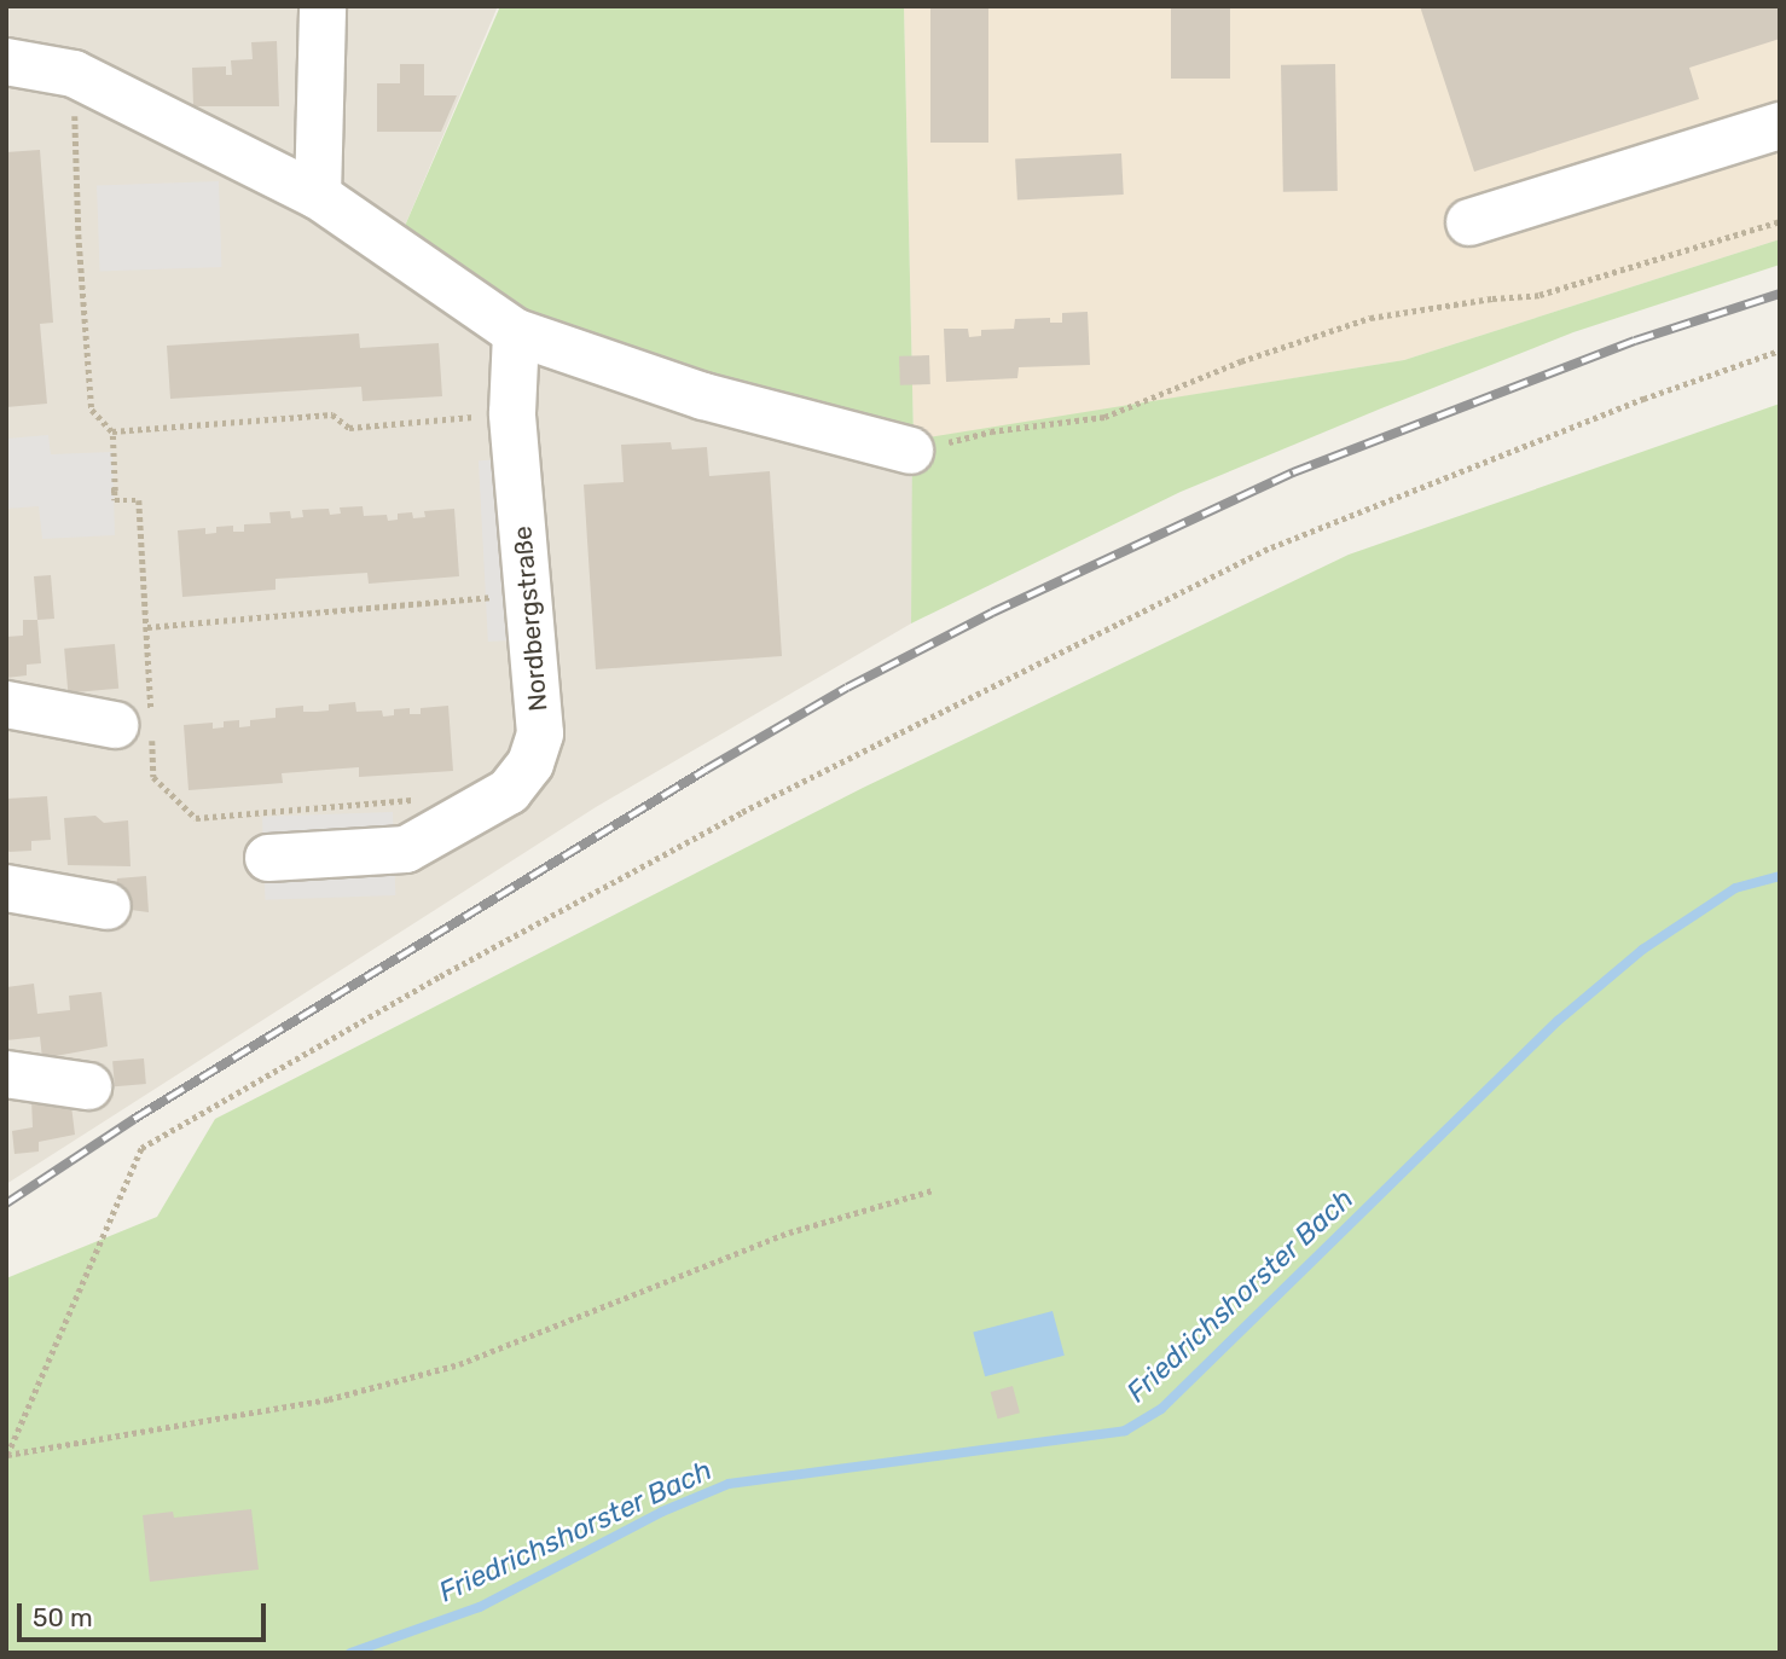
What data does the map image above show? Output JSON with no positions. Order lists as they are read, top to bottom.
{
  "streets": {
    "street": ["Nordbergstraße"]
  },
  "water": ["Friedrichshorster Bach"],
  "scale_bar": "50 m"
}
